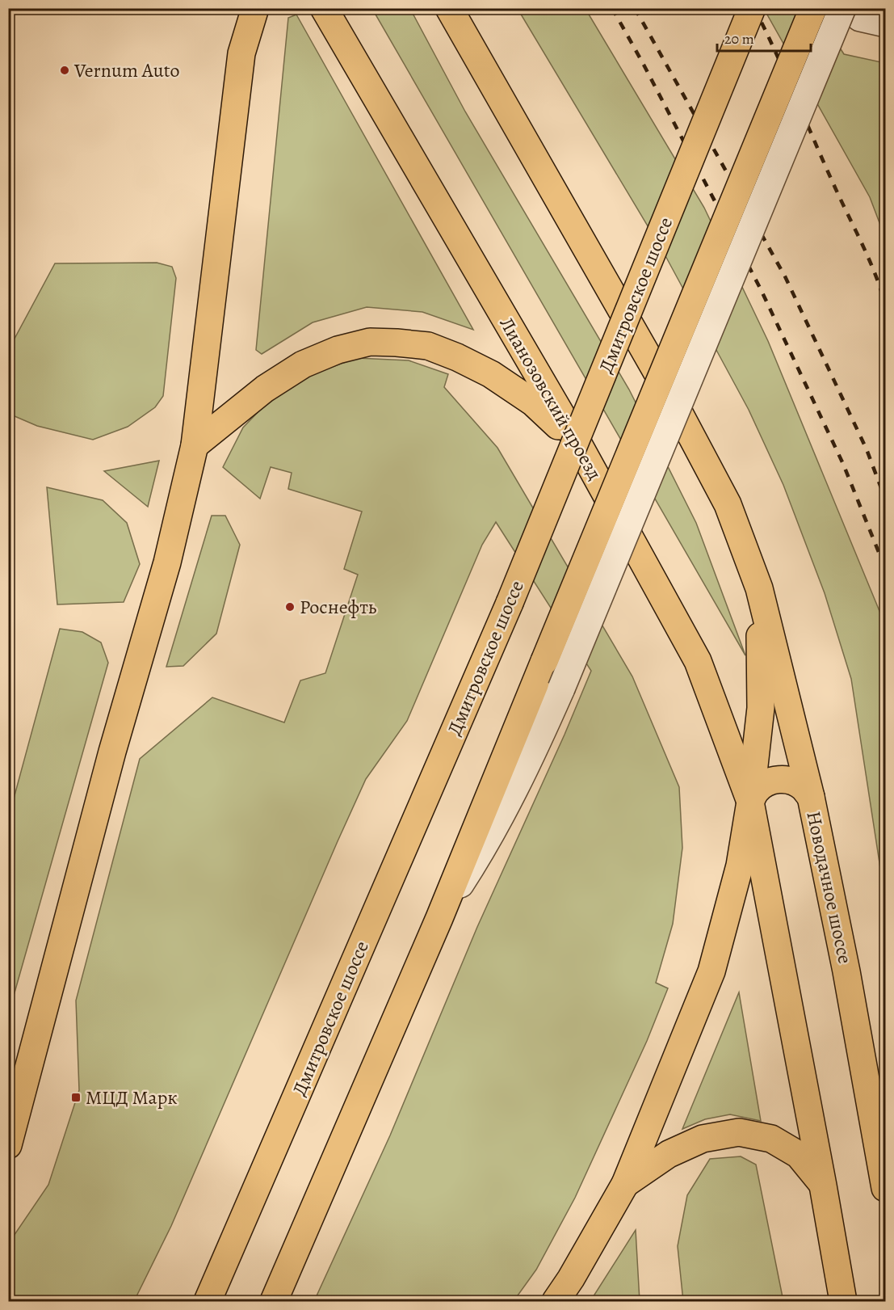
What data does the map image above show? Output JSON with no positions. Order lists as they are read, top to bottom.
{
  "streets": {
    "main road": ["Дмитровское шоссе", "Лианозовский проезд", "Новодачное шоссе"]
  },
  "places": {
    "other": ["Vernum Аuto", "Роснефть"],
    "transit": ["МЦД Марк"]
  },
  "scale_bar": "20 m"
}
